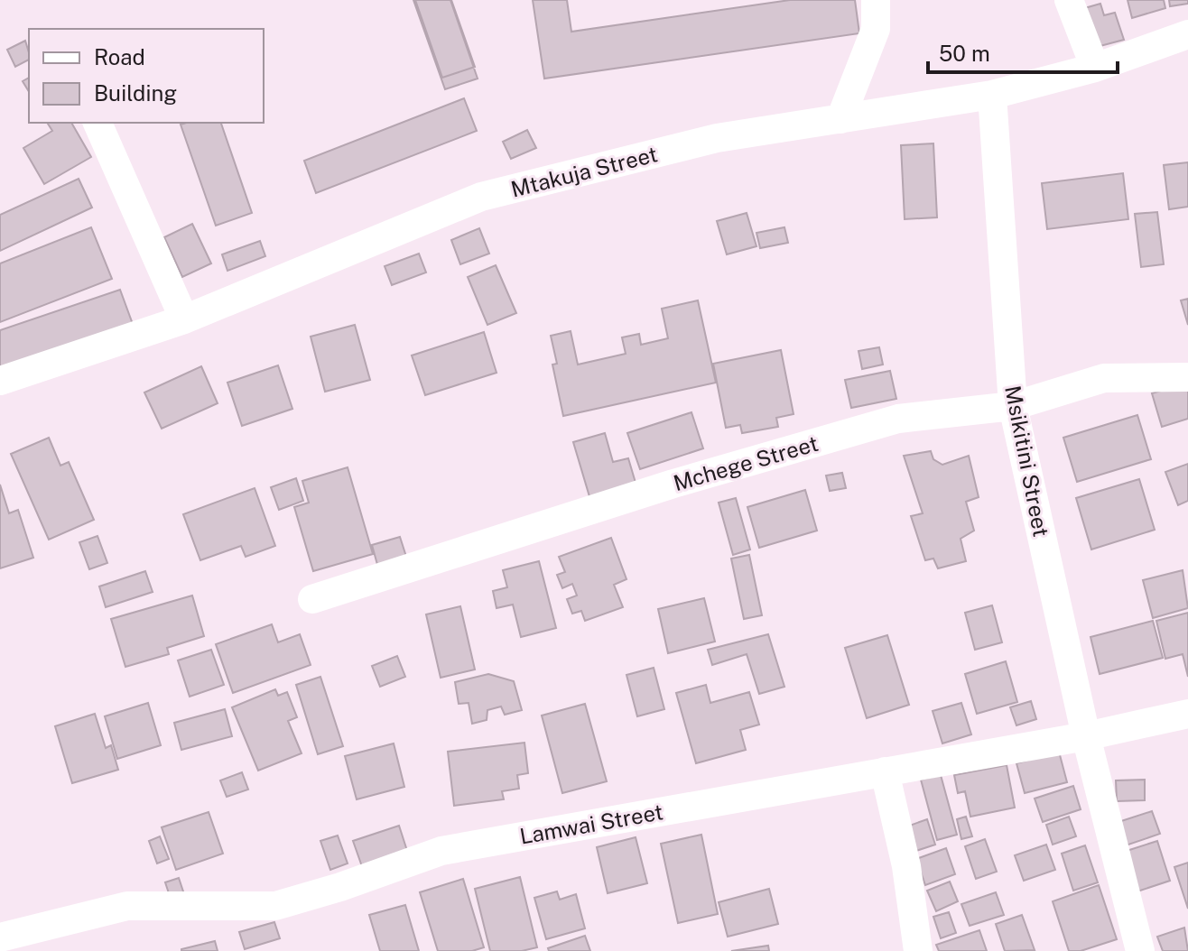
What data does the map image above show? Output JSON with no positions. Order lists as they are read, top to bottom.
{
  "streets": {
    "street": [
      "Mtakuja Street",
      "Msikitini Street",
      "Mchege Street",
      "Lamwai Street"
    ]
  },
  "crossings": [
    ["Mtakuja Street", "Msikitini Street"],
    ["Msikitini Street", "Mchege Street"],
    ["Msikitini Street", "Lamwai Street"]
  ],
  "legend": ["Road", "Building"],
  "scale_bar": "50 m"
}
